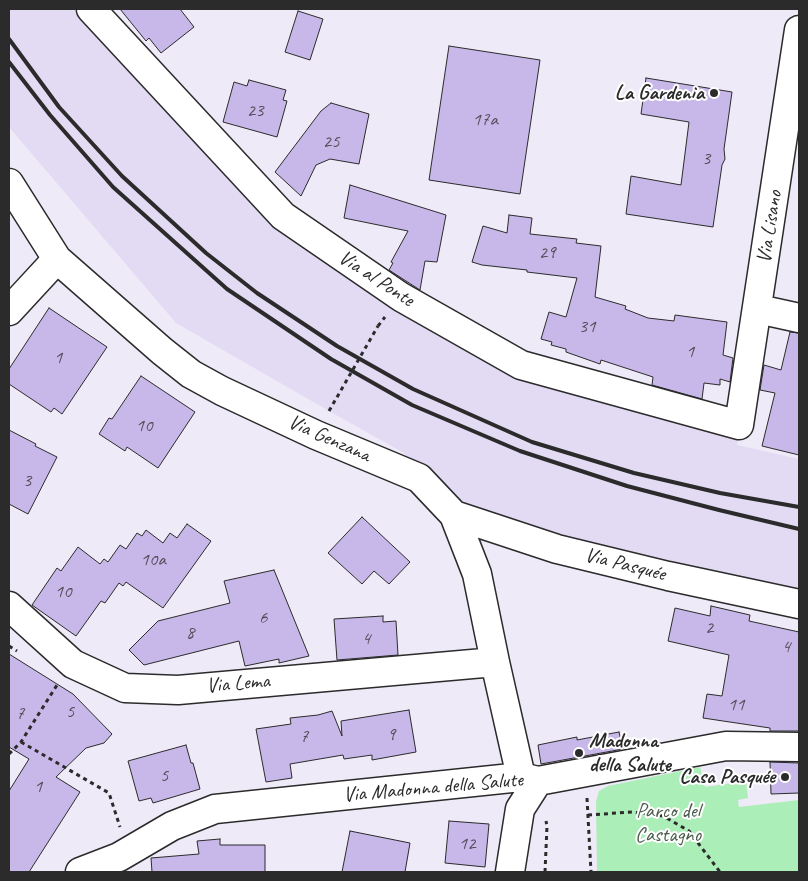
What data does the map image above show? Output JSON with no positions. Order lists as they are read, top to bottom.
{
  "streets": {
    "street": [
      "Via Lisano",
      "Via al Ponte",
      "Via Genzana",
      "Via Pasquée",
      "Via Lema",
      "Via Madonna della Salute"
    ]
  },
  "crossings": [
    ["Via Lisano", "Via al Ponte"],
    ["Via Genzana", "Via Pasquée"],
    ["Via Genzana", "Via Lema"],
    ["Via Genzana", "Via Madonna della Salute"]
  ],
  "parks": ["Parco del Castagno"],
  "places": ["La Gardenia", "Madonna della Salute", "Casa Pasquée"],
  "house_numbers": [
    "23",
    "17a",
    "25",
    "3",
    "29",
    "31",
    "1",
    "1",
    "10",
    "3",
    "10a",
    "10",
    "6",
    "2",
    "8",
    "4",
    "4",
    "11",
    "5",
    "7",
    "9",
    "7",
    "5",
    "1",
    "12"
  ]
}
